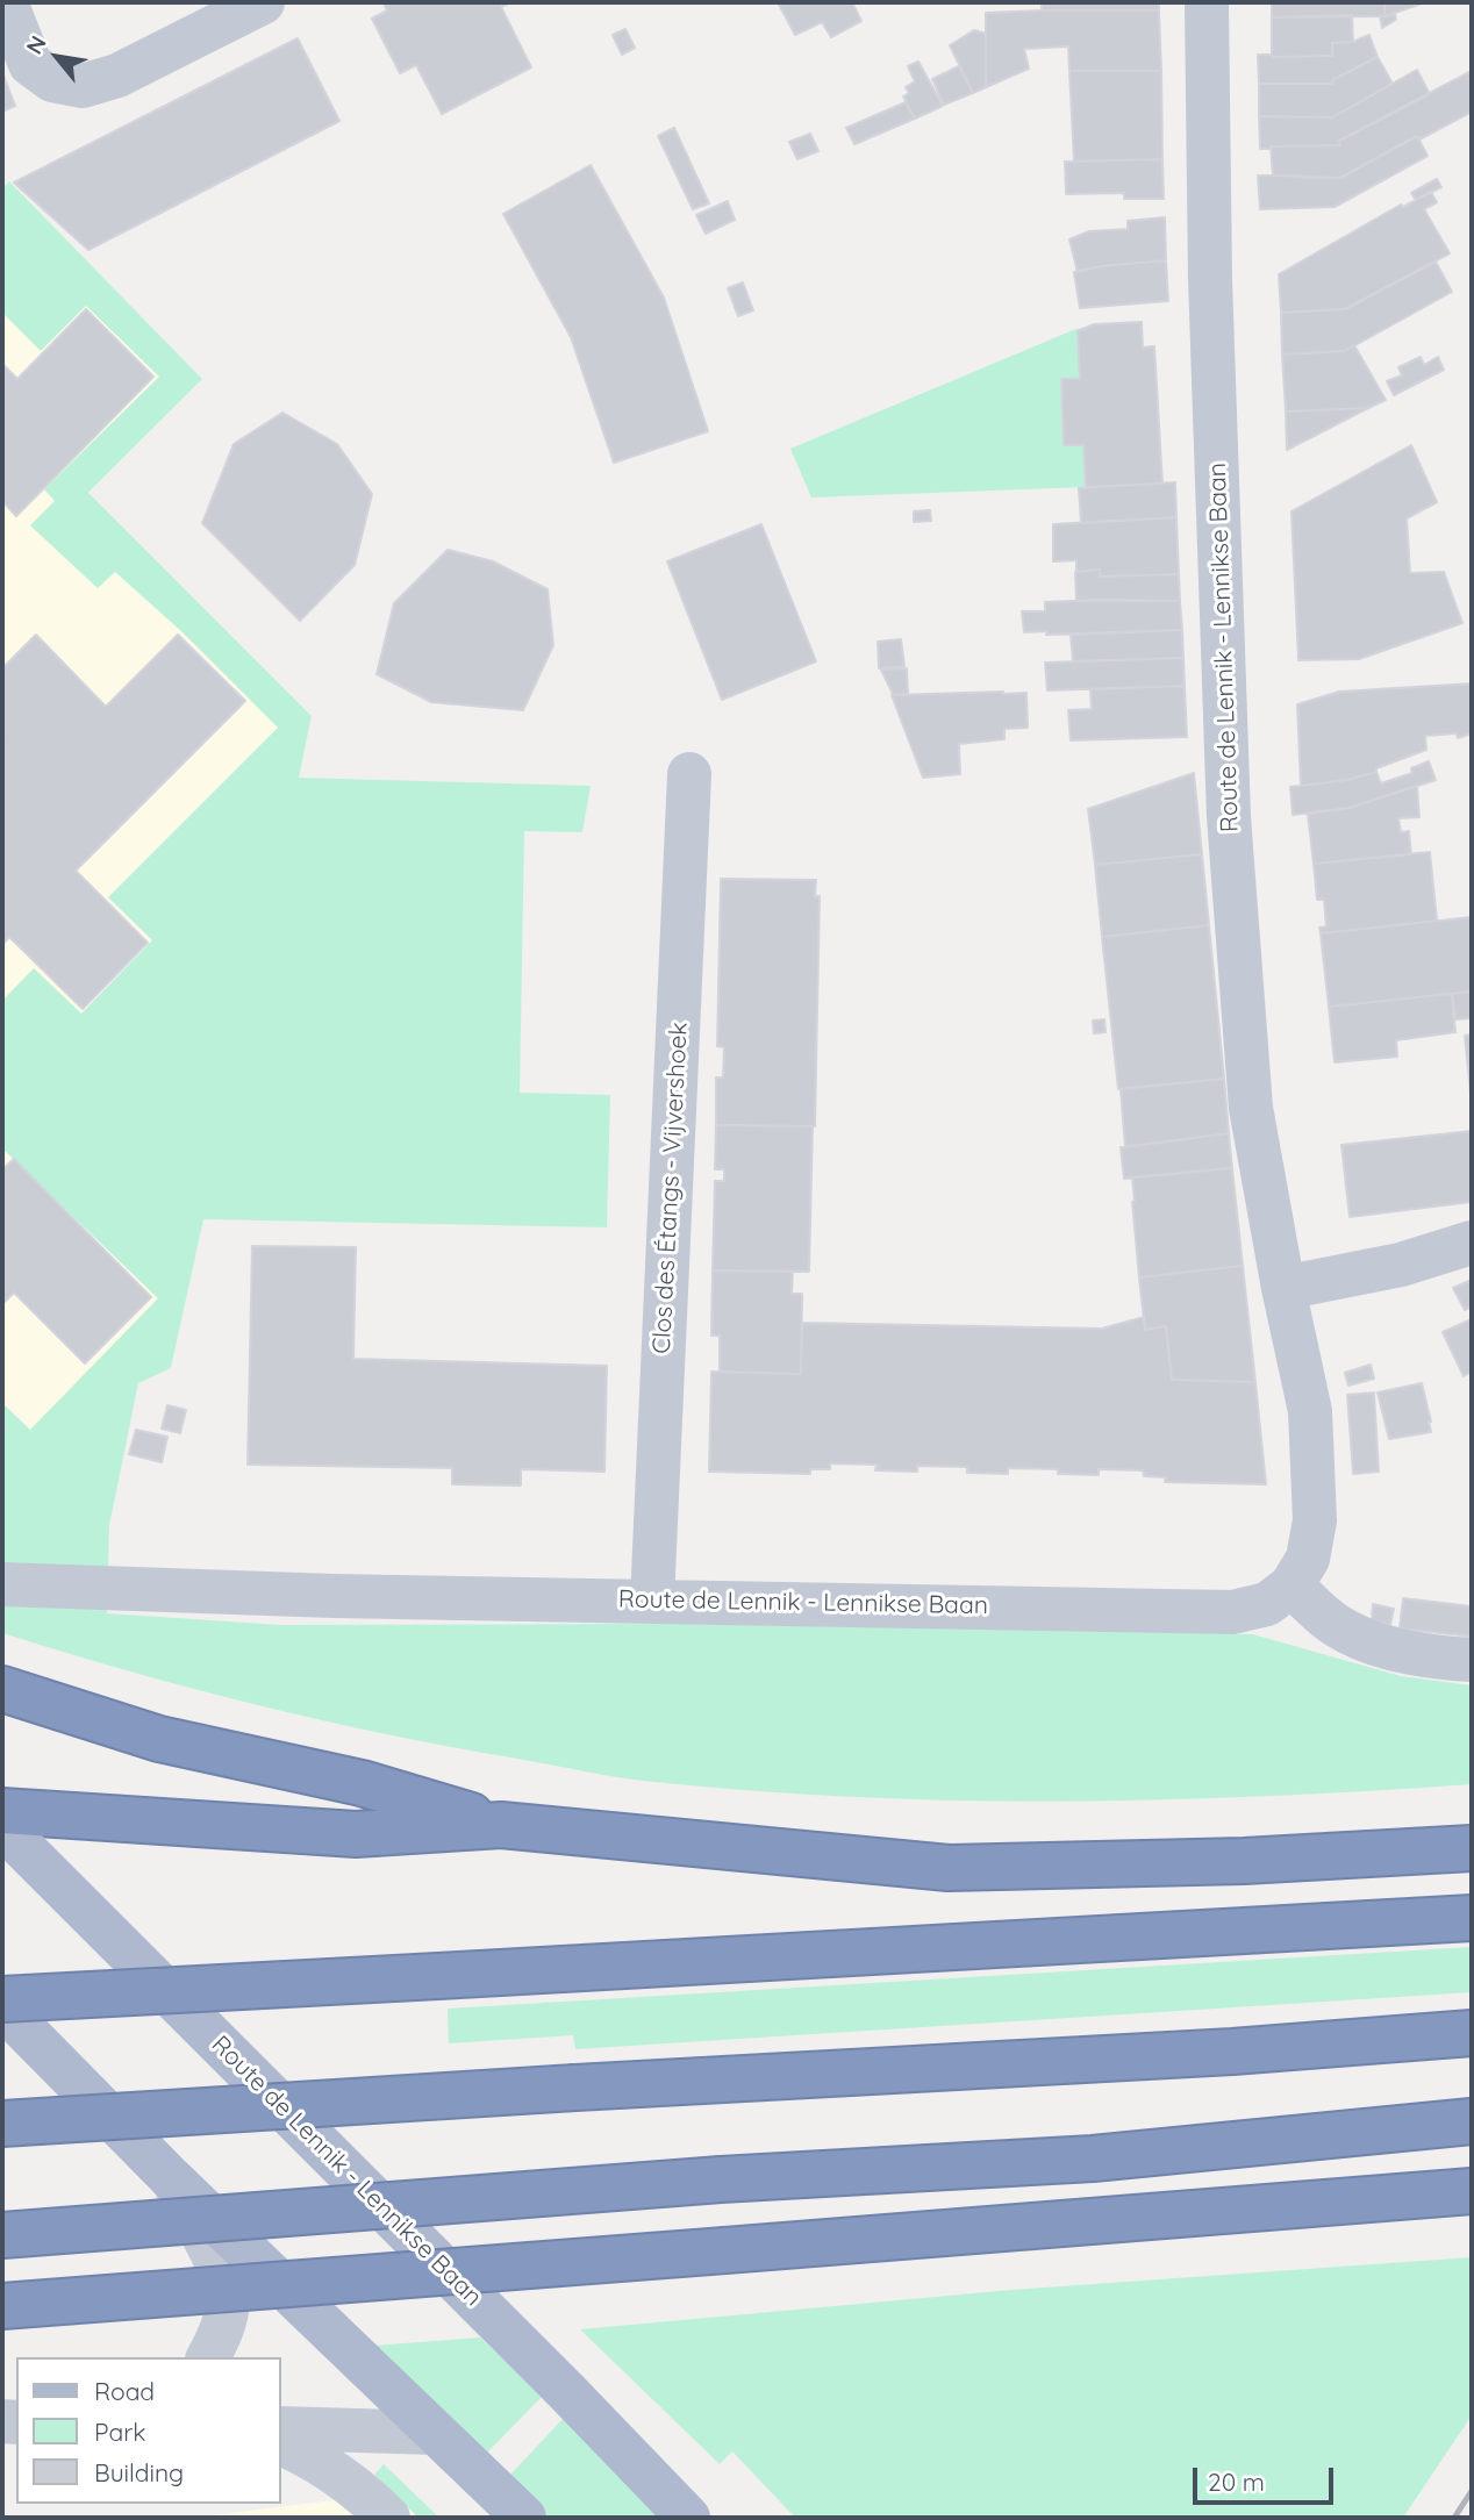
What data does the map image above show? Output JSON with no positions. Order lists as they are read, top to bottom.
{
  "streets": {
    "main road": ["Route de Lennik - Lennikse Baan"],
    "street": ["Clos des Étangs - Vijvershoek"]
  },
  "crossings": [
    ["Route de Lennik - Lennikse Baan", "Clos des Étangs - Vijvershoek"]
  ],
  "legend": ["Road", "Park", "Building"],
  "scale_bar": "20 m",
  "north": "top left"
}
